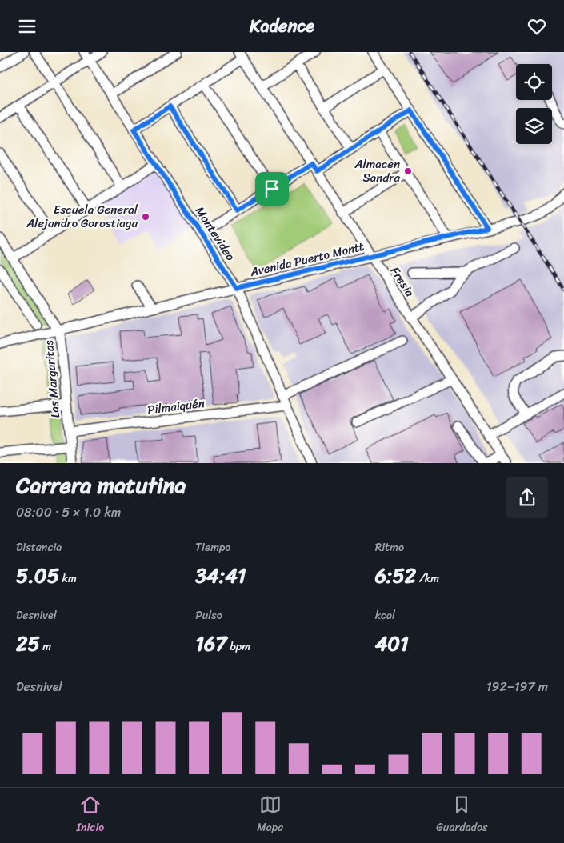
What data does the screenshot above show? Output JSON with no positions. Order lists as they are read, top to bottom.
{
  "streets": {
    "street": [
      "Montevideo",
      "Avenida Puerto Montt",
      "Fresia",
      "Las Margaritas",
      "Pilmaiquén"
    ]
  },
  "crossings": [
    ["Montevideo", "Avenida Puerto Montt"],
    ["Montevideo", "Pilmaiquén"],
    ["Avenida Puerto Montt", "Fresia"],
    ["Avenida Puerto Montt", "Las Margaritas"],
    ["Las Margaritas", "Pilmaiquén"]
  ],
  "places": ["Almacen Sandra", "Escuela General Alejandro Gorostiaga"],
  "page": {
    "header": "Kadence",
    "heading": ["Carrera matutina", "08:00 · 5 × 1.0 km"],
    "stats": [
      ["Distancia", "5.05 km"],
      ["Tiempo", "34:41"],
      ["Ritmo", "6:52 /km"],
      ["Desnivel", "25 m"],
      ["Pulso", "167 bpm"],
      ["kcal", "401"]
    ],
    "chart": ["Desnivel", "192–197 m"],
    "tabs": ["Inicio", "Mapa", "Guardados"]
  }
}
